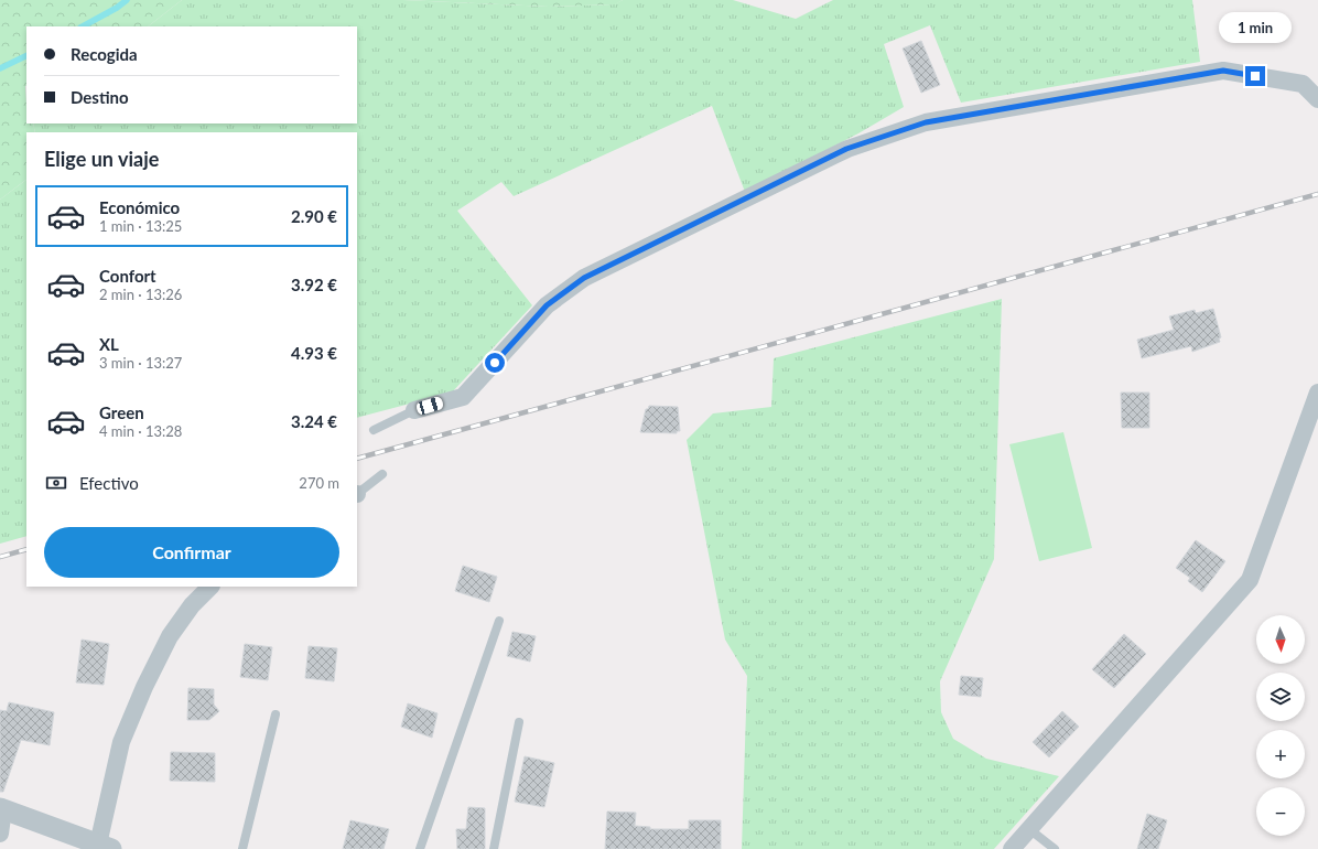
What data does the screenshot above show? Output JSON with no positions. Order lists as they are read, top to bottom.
{
  "north": "bottom",
  "page": {
    "bubble": "1 min",
    "banner": ["Recogida", "Destino"],
    "heading": "Elige un viaje",
    "list": [
      {
        "name": "Económico",
        "note": "1 min · 13:25",
        "value": "2.90 €"
      },
      {
        "name": "Confort",
        "note": "2 min · 13:26",
        "value": "3.92 €"
      },
      {
        "name": "XL",
        "note": "3 min · 13:27",
        "value": "4.93 €"
      },
      {
        "name": "Green",
        "note": "4 min · 13:28",
        "value": "3.24 €"
      }
    ],
    "pay": ["Efectivo", "270 m"],
    "buttons": "Confirmar",
    "map_buttons": ["+", "−"]
  }
}
